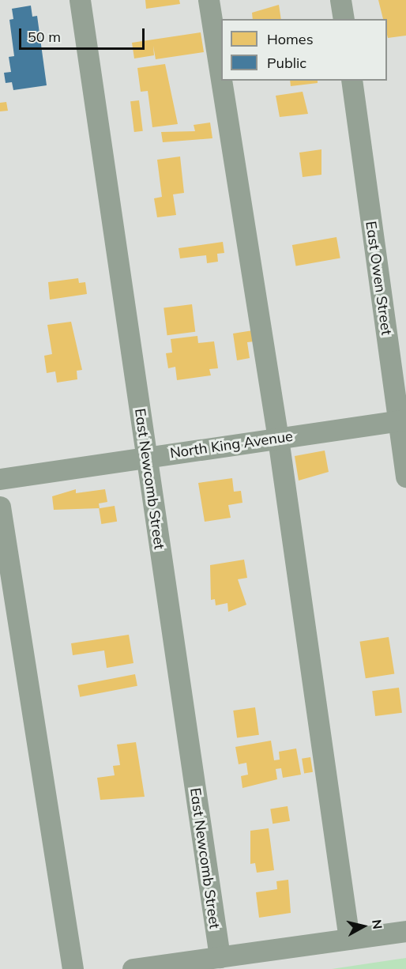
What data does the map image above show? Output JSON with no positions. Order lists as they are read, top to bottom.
{
  "streets": {
    "street": ["East Owen Street", "North King Avenue", "East Newcomb Street"]
  },
  "crossings": [
    ["East Owen Street", "North King Avenue"],
    ["North King Avenue", "East Newcomb Street"]
  ],
  "legend": ["Homes", "Public"],
  "scale_bar": "50 m",
  "north": "right"
}
